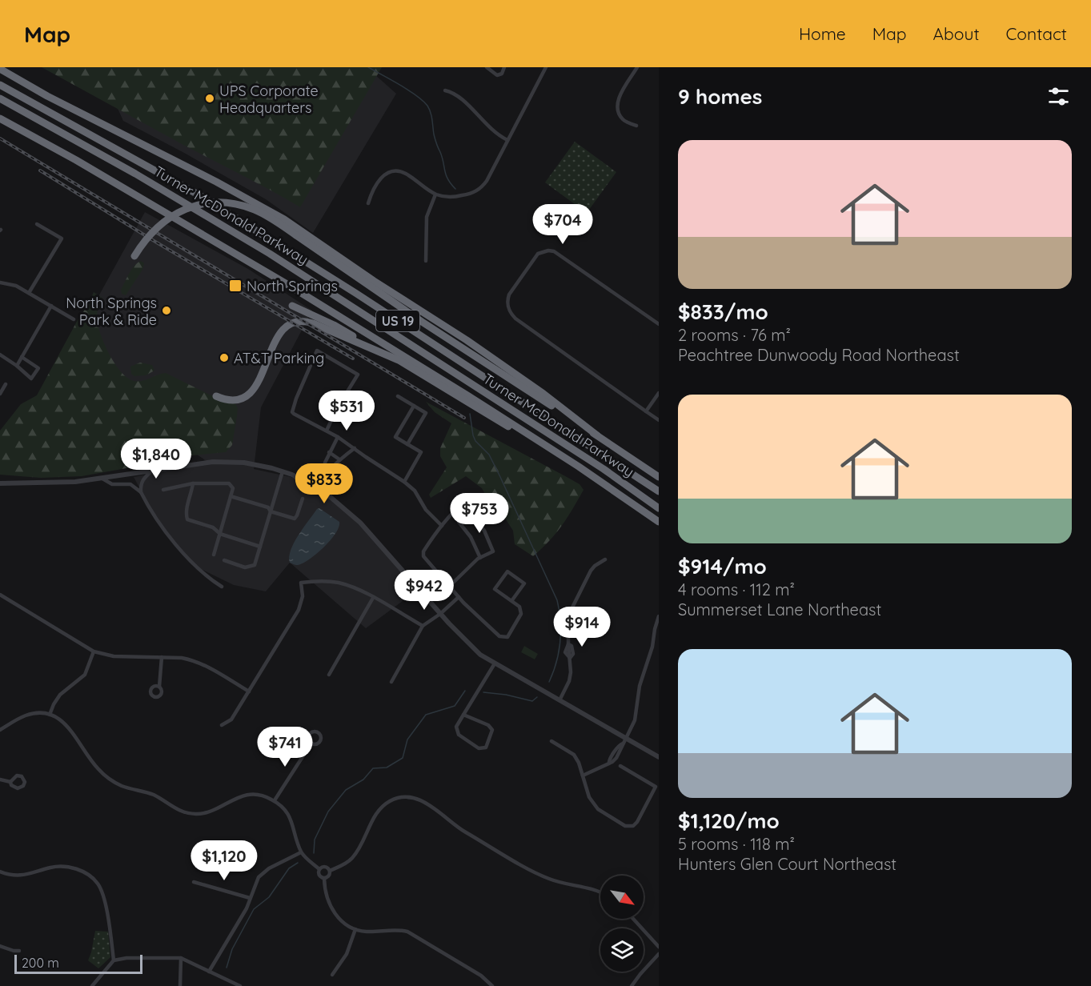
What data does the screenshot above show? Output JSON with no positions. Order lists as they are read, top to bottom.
{
  "streets": {
    "highway": ["Turner McDonald Parkway", "US 19"]
  },
  "places": {
    "other": ["UPS Corporate Headquarters", "North Springs Park & Ride", "AT&T Parking"],
    "transit": ["North Springs"]
  },
  "scale_bar": "200 m",
  "north": "bottom right",
  "page": {
    "header": "Map",
    "nav": [
      "Home",
      "Map",
      "About",
      "Contact"
    ],
    "heading": "9 homes",
    "list": [
      {
        "name": "$833/mo",
        "note": "2 rooms · 76 m² · Peachtree Dunwoody Road Northeast"
      },
      {
        "name": "$914/mo",
        "note": "4 rooms · 112 m² · Summerset Lane Northeast"
      },
      {
        "name": "$1,120/mo",
        "note": "5 rooms · 118 m² · Hunters Glen Court Northeast"
      }
    ],
    "price": [
      "$704",
      "$531",
      "$1,840",
      "$833",
      "$753",
      "$942",
      "$914",
      "$741",
      "$1,120"
    ],
    "scale": "200 m"
  }
}
